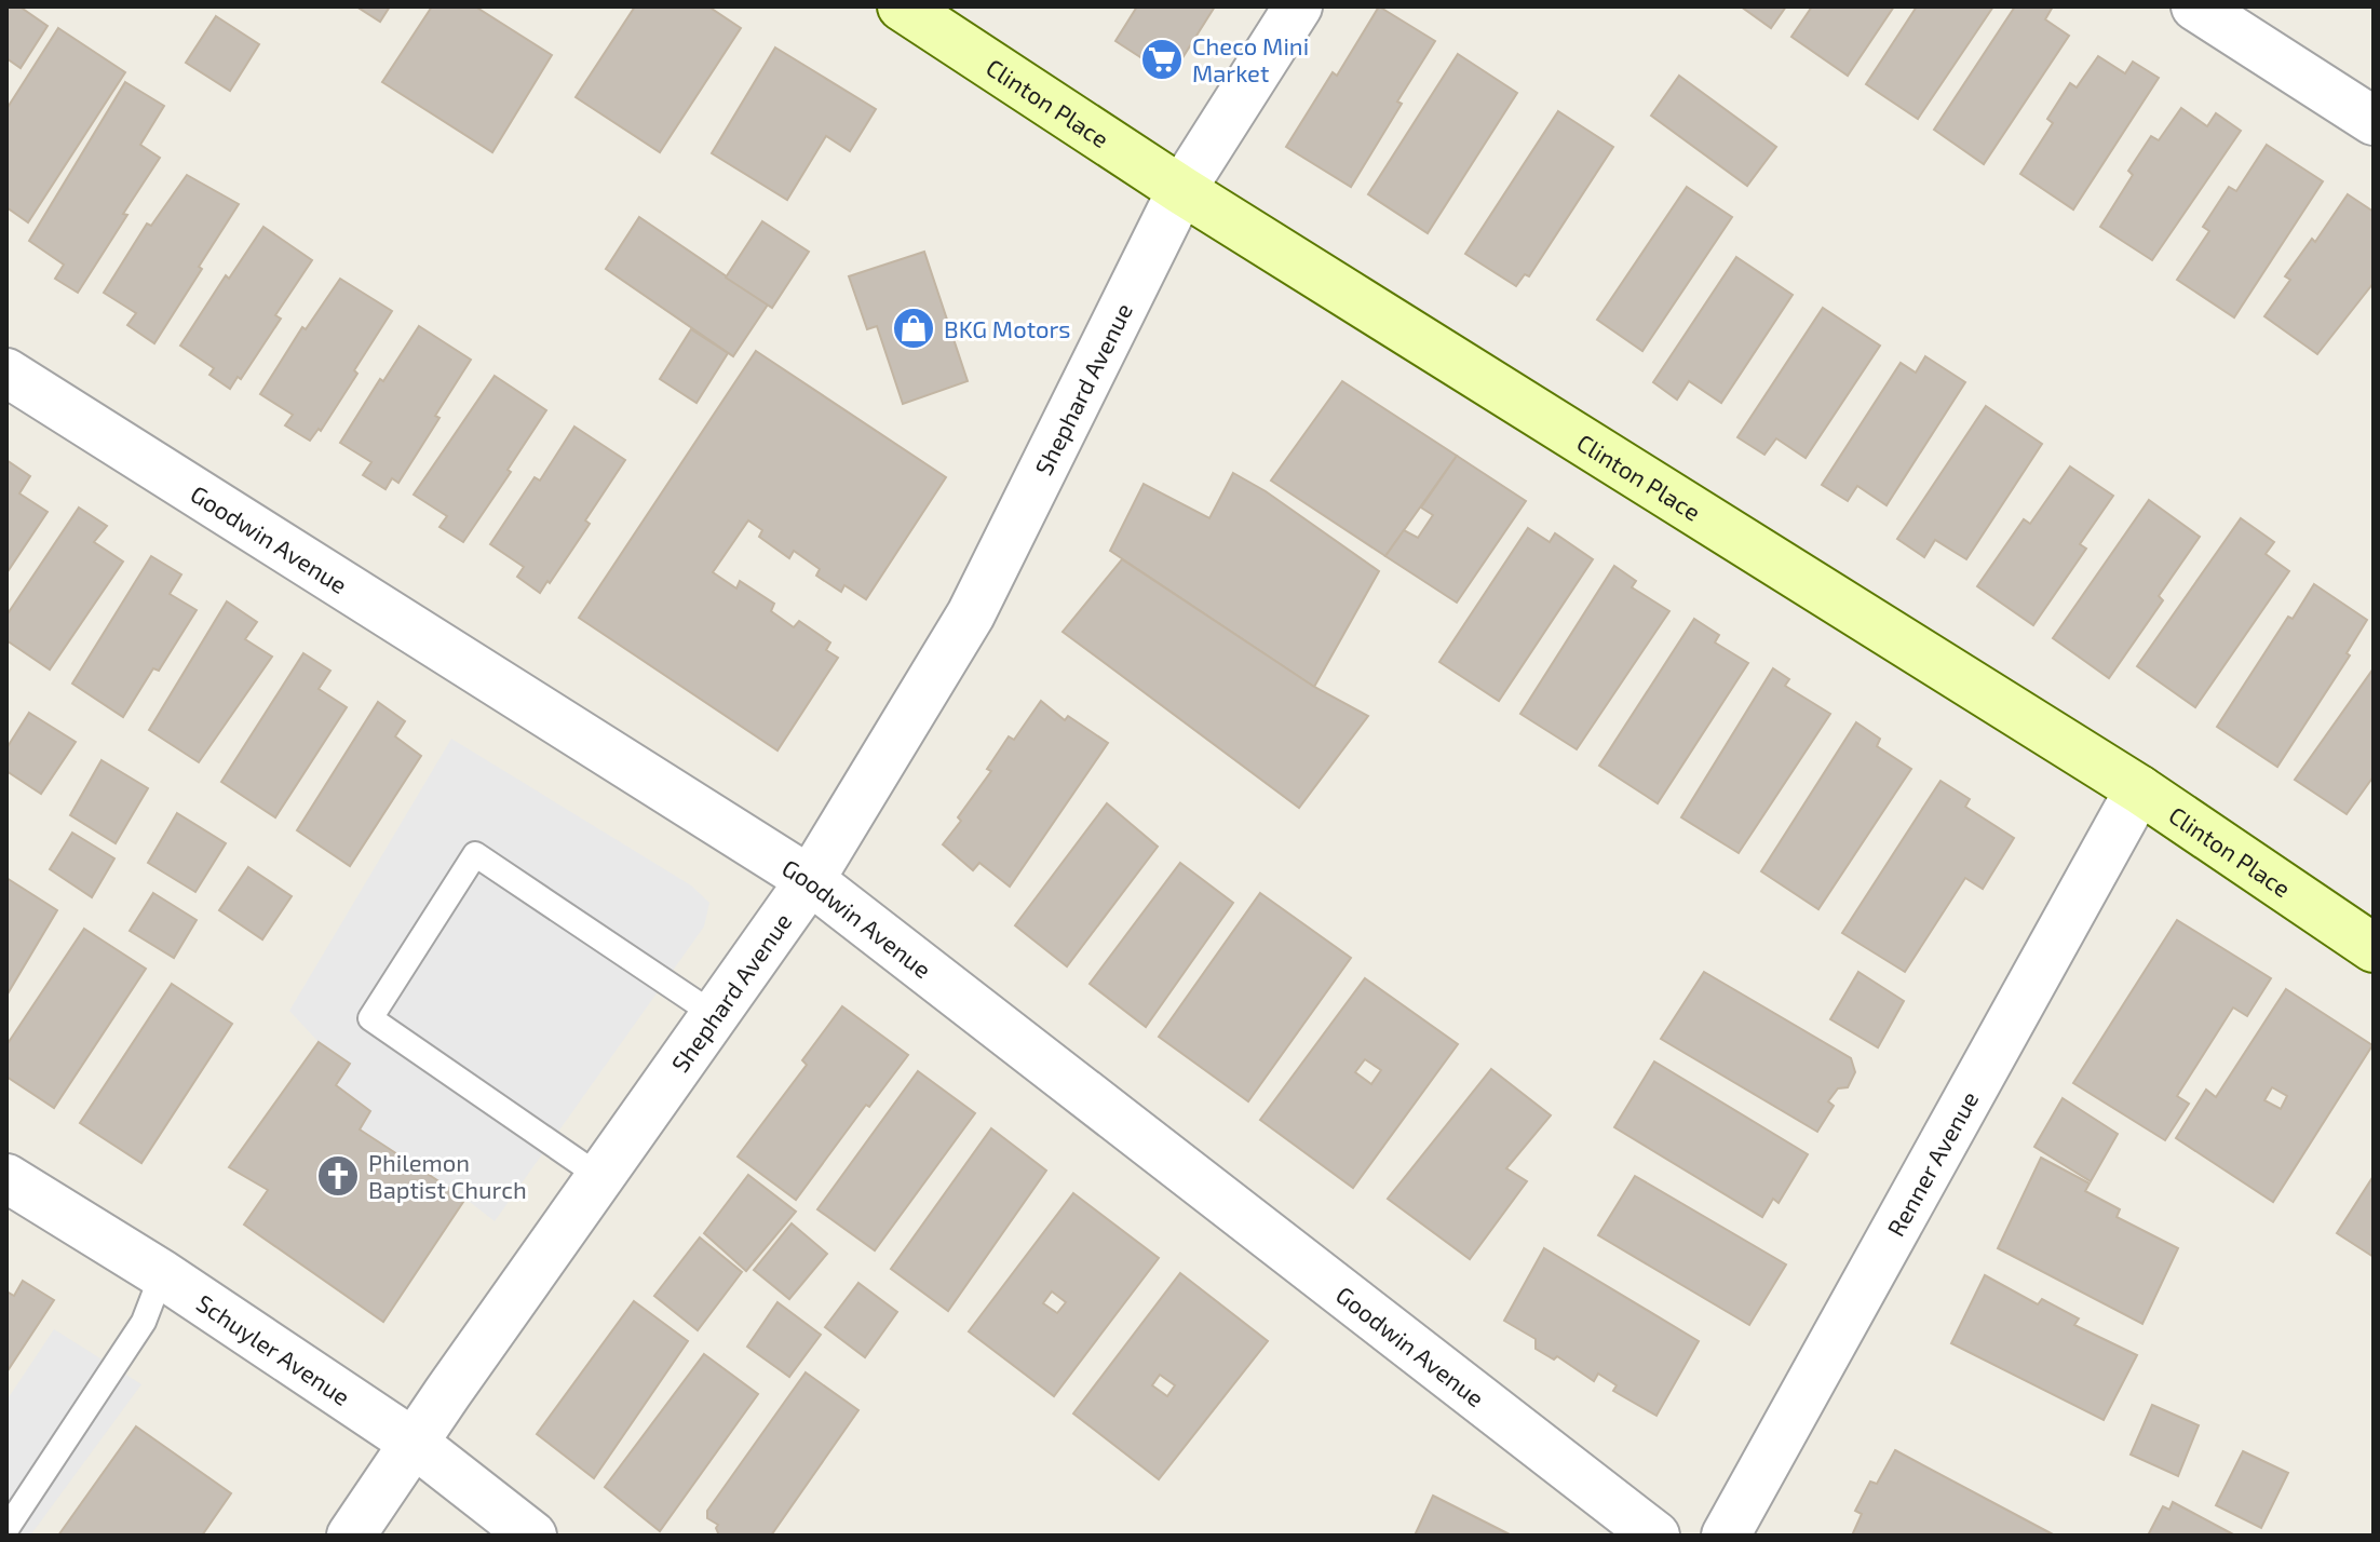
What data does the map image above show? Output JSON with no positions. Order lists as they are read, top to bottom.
{
  "streets": {
    "street": [
      "Clinton Place",
      "Shephard Avenue",
      "Goodwin Avenue",
      "Renner Avenue",
      "Schuyler Avenue"
    ]
  },
  "crossings": [
    ["Clinton Place", "Shephard Avenue"],
    ["Clinton Place", "Renner Avenue"],
    ["Shephard Avenue", "Goodwin Avenue"],
    ["Shephard Avenue", "Schuyler Avenue"]
  ],
  "places": {
    "supermarket": ["Checo Mini Market"],
    "shop": ["BKG Motors"],
    "church": ["Philemon Baptist Church"]
  }
}
